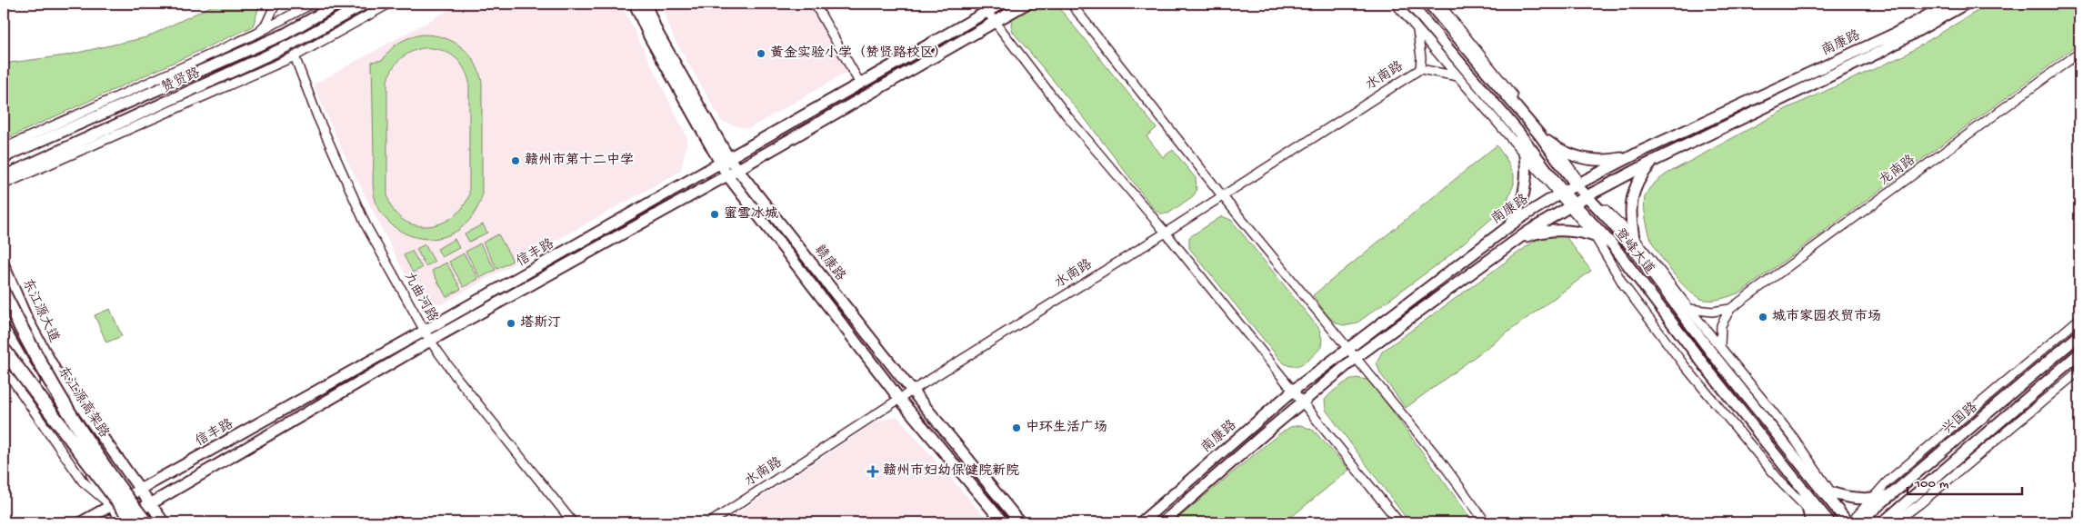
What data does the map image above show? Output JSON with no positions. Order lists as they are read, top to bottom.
{
  "streets": {
    "highway": ["东江源高架路"],
    "main road": [
      "南康路",
      "赞贤路",
      "登峰大道",
      "信丰路",
      "赣康路",
      "东江源大道",
      "兴国路"
    ],
    "street": ["水南路", "龙南路", "九曲河路"]
  },
  "crossings": [
    ["南康路", "登峰大道"],
    ["水南路", "赣康路"],
    ["信丰路", "赣康路"],
    ["信丰路", "九曲河路"],
    ["信丰路", "东江源大道"]
  ],
  "places": {
    "other": [
      "黄金实验小学（赞贤路校区）",
      "赣州市第十二中学",
      "蜜雪冰城",
      "城市家园农贸市场",
      "塔斯汀",
      "中环生活广场"
    ],
    "health": ["赣州市妇幼保健院新院"]
  },
  "scale_bar": "100 m"
}
